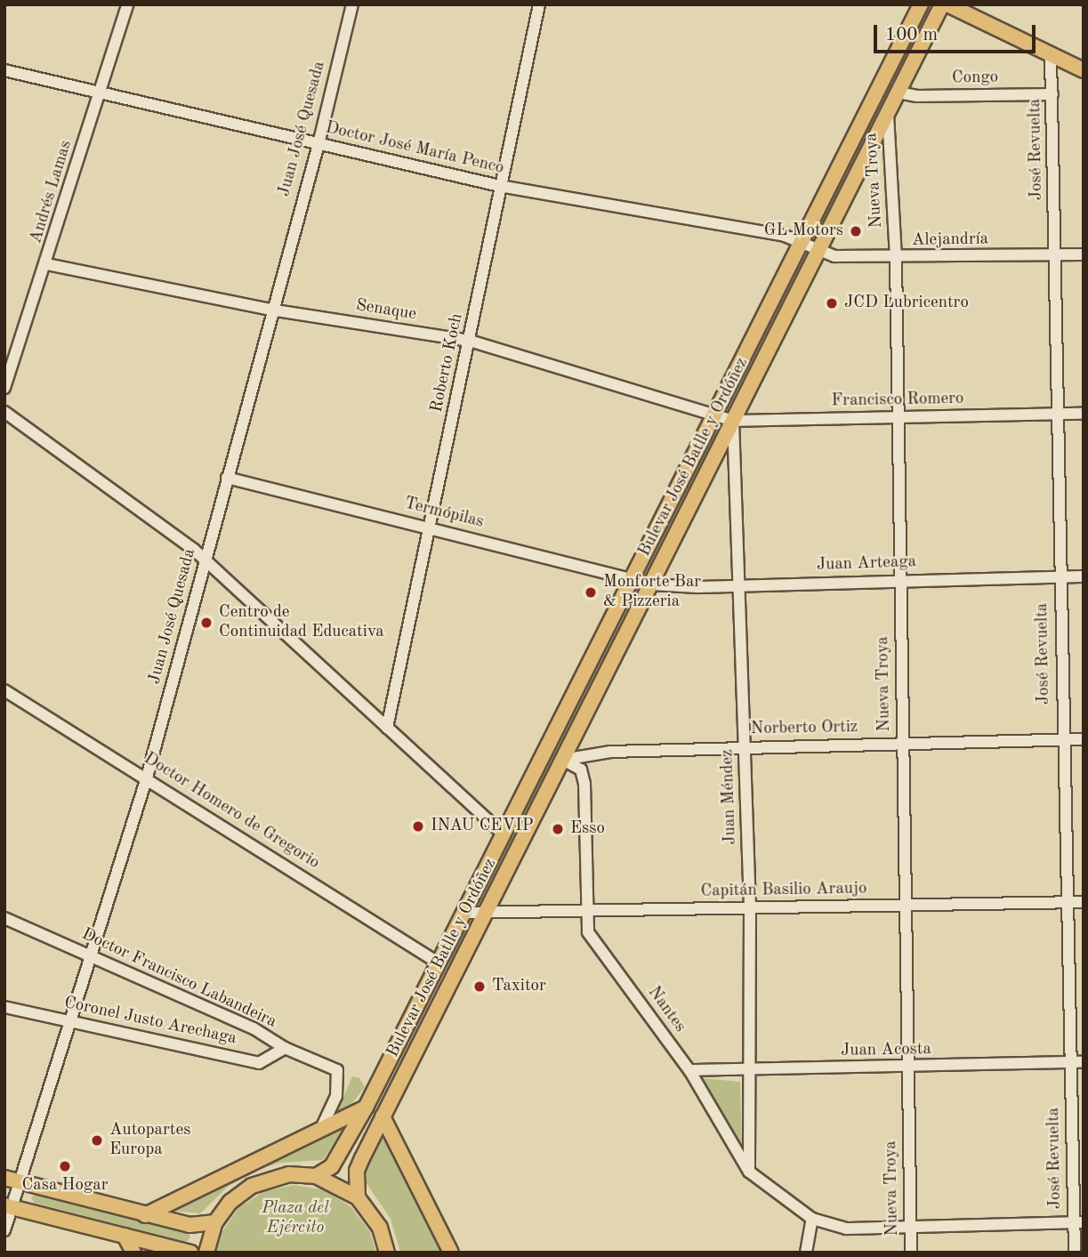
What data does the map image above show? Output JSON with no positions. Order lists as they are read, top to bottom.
{
  "streets": {
    "main road": ["Bulevar José Batlle y Ordóñez"],
    "street": [
      "Congo",
      "Juan José Quesada",
      "Doctor José María Penco",
      "José Revuelta",
      "Nueva Troya",
      "Andrés Lamas",
      "Alejandría",
      "Senaque",
      "Roberto Koch",
      "Francisco Romero",
      "Termópilas",
      "Juan Arteaga",
      "Norberto Ortiz",
      "Juan Méndez",
      "Doctor Homero de Gregorio",
      "Capitán Basilio Araujo",
      "Doctor Francisco Labandeira",
      "Nantes",
      "Coronel Justo Arechaga",
      "Juan Acosta"
    ]
  },
  "crossings": [
    ["Congo", "José Revuelta"],
    ["Congo", "Bulevar José Batlle y Ordóñez"],
    ["Juan José Quesada", "Doctor José María Penco"],
    ["Juan José Quesada", "Senaque"],
    ["Juan José Quesada", "Termópilas"],
    ["Juan José Quesada", "Doctor Homero de Gregorio"],
    ["Juan José Quesada", "Doctor Francisco Labandeira"],
    ["Juan José Quesada", "Coronel Justo Arechaga"],
    ["Doctor José María Penco", "Andrés Lamas"],
    ["Doctor José María Penco", "Alejandría"],
    ["Doctor José María Penco", "Roberto Koch"],
    ["Doctor José María Penco", "Bulevar José Batlle y Ordóñez"],
    ["José Revuelta", "Alejandría"],
    ["José Revuelta", "Francisco Romero"],
    ["José Revuelta", "Juan Arteaga"],
    ["José Revuelta", "Norberto Ortiz"],
    ["José Revuelta", "Capitán Basilio Araujo"],
    ["José Revuelta", "Juan Acosta"],
    ["Nueva Troya", "Alejandría"],
    ["Nueva Troya", "Francisco Romero"],
    ["Nueva Troya", "Bulevar José Batlle y Ordóñez"],
    ["Nueva Troya", "Juan Arteaga"],
    ["Nueva Troya", "Norberto Ortiz"],
    ["Nueva Troya", "Capitán Basilio Araujo"],
    ["Nueva Troya", "Juan Acosta"],
    ["Andrés Lamas", "Senaque"],
    ["Alejandría", "Bulevar José Batlle y Ordóñez"],
    ["Senaque", "Roberto Koch"],
    ["Senaque", "Francisco Romero"],
    ["Senaque", "Bulevar José Batlle y Ordóñez"],
    ["Roberto Koch", "Termópilas"],
    ["Francisco Romero", "Bulevar José Batlle y Ordóñez"],
    ["Francisco Romero", "Juan Méndez"],
    ["Bulevar José Batlle y Ordóñez", "Termópilas"],
    ["Bulevar José Batlle y Ordóñez", "Juan Arteaga"],
    ["Bulevar José Batlle y Ordóñez", "Norberto Ortiz"],
    ["Bulevar José Batlle y Ordóñez", "Juan Méndez"],
    ["Bulevar José Batlle y Ordóñez", "Doctor Homero de Gregorio"],
    ["Bulevar José Batlle y Ordóñez", "Capitán Basilio Araujo"],
    ["Bulevar José Batlle y Ordóñez", "Nantes"],
    ["Termópilas", "Juan Arteaga"],
    ["Juan Arteaga", "Juan Méndez"],
    ["Norberto Ortiz", "Juan Méndez"],
    ["Norberto Ortiz", "Nantes"],
    ["Juan Méndez", "Capitán Basilio Araujo"],
    ["Juan Méndez", "Nantes"],
    ["Juan Méndez", "Juan Acosta"],
    ["Capitán Basilio Araujo", "Nantes"],
    ["Doctor Francisco Labandeira", "Coronel Justo Arechaga"],
    ["Nantes", "Juan Acosta"]
  ],
  "parks": ["Plaza del Ejército"],
  "places": [
    "GL Motors",
    "JCD Lubricentro",
    "Monforte Bar & Pizzeria",
    "Centro de Continuidad Educativa",
    "INAU CEVIP",
    "Esso",
    "Taxitor",
    "Autopartes Europa",
    "Casa Hogar"
  ],
  "scale_bar": "100 m"
}
